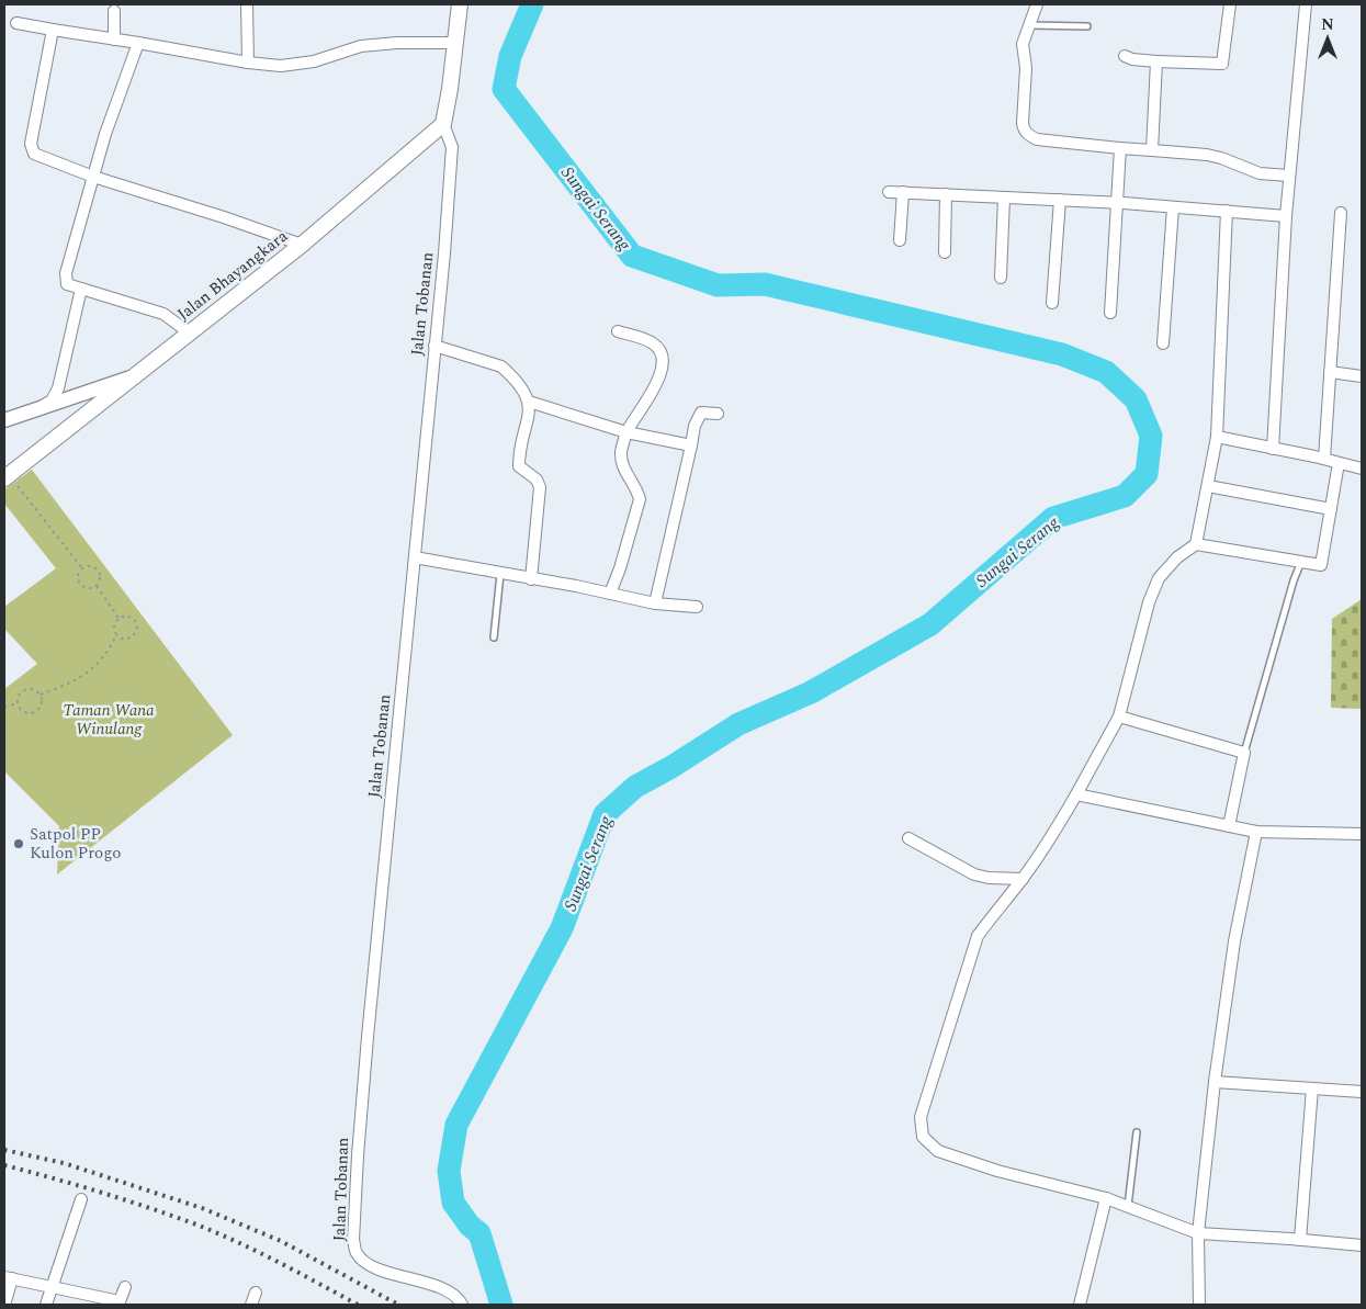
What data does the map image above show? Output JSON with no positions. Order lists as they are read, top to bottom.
{
  "streets": {
    "main road": ["Jalan Bhayangkara"],
    "street": ["Jalan Tobanan"]
  },
  "crossings": [
    ["Jalan Bhayangkara", "Jalan Tobanan"]
  ],
  "water": ["Sungai Serang"],
  "parks": ["Taman Wana Winulang"],
  "places": ["Satpol PP Kulon Progo"],
  "north": "top"
}
